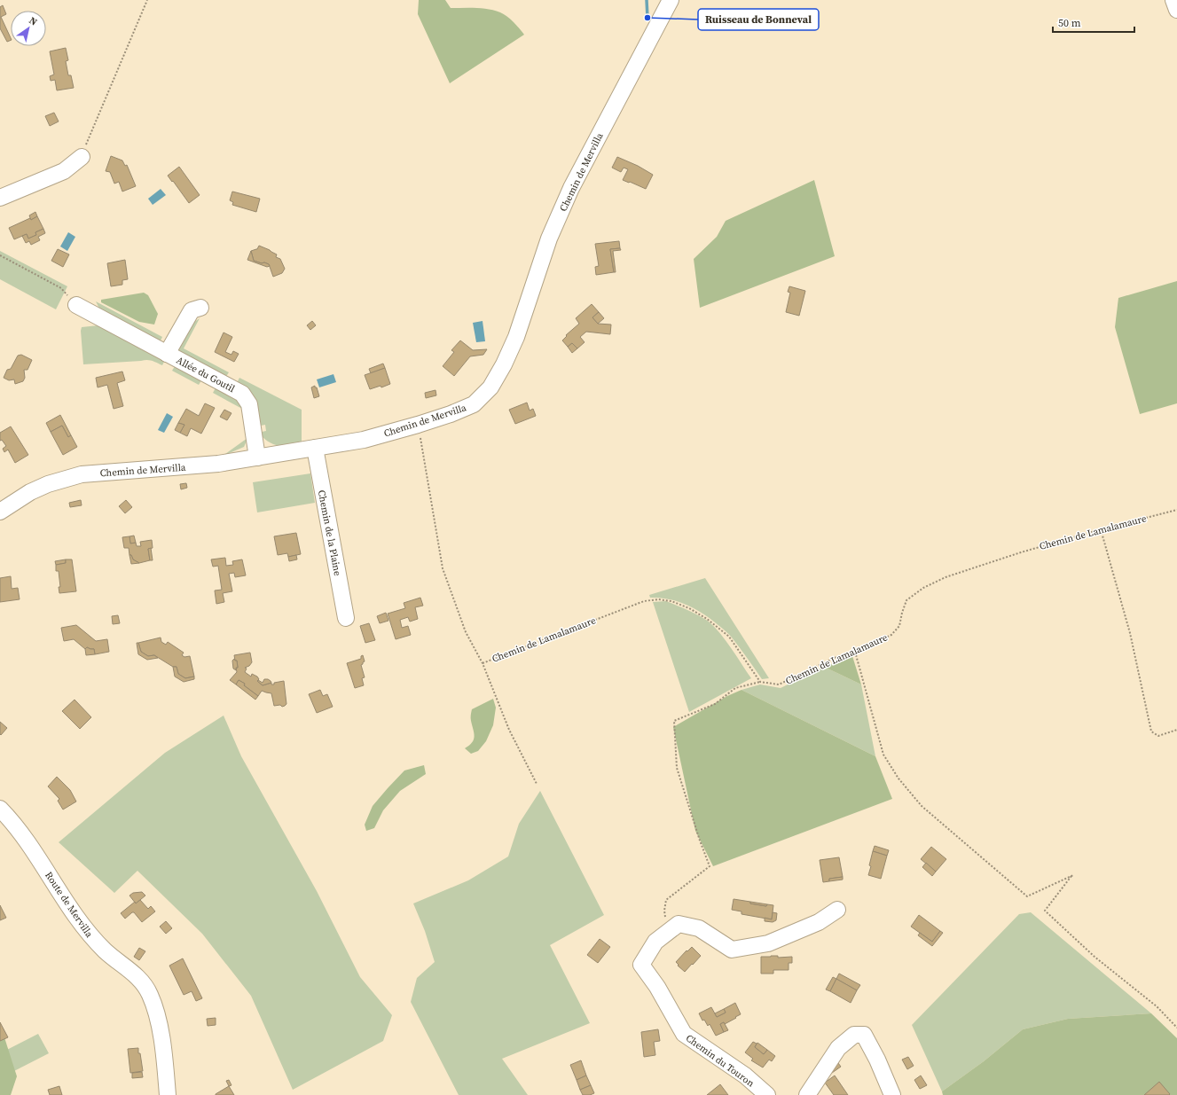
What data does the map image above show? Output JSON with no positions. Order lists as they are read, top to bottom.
{
  "streets": {
    "street": [
      "Chemin de Mervilla",
      "Allée du Goutil",
      "Chemin de la Plaine",
      "Route de Mervilla",
      "Chemin du Touron"
    ],
    "path": ["Chemin de Lamalamaure"]
  },
  "crossings": [
    ["Chemin de Mervilla", "Allée du Goutil"],
    ["Chemin de Mervilla", "Chemin de la Plaine"]
  ],
  "places": ["Ruisseau de Bonneval"],
  "scale_bar": "50 m",
  "north": "top right"
}
